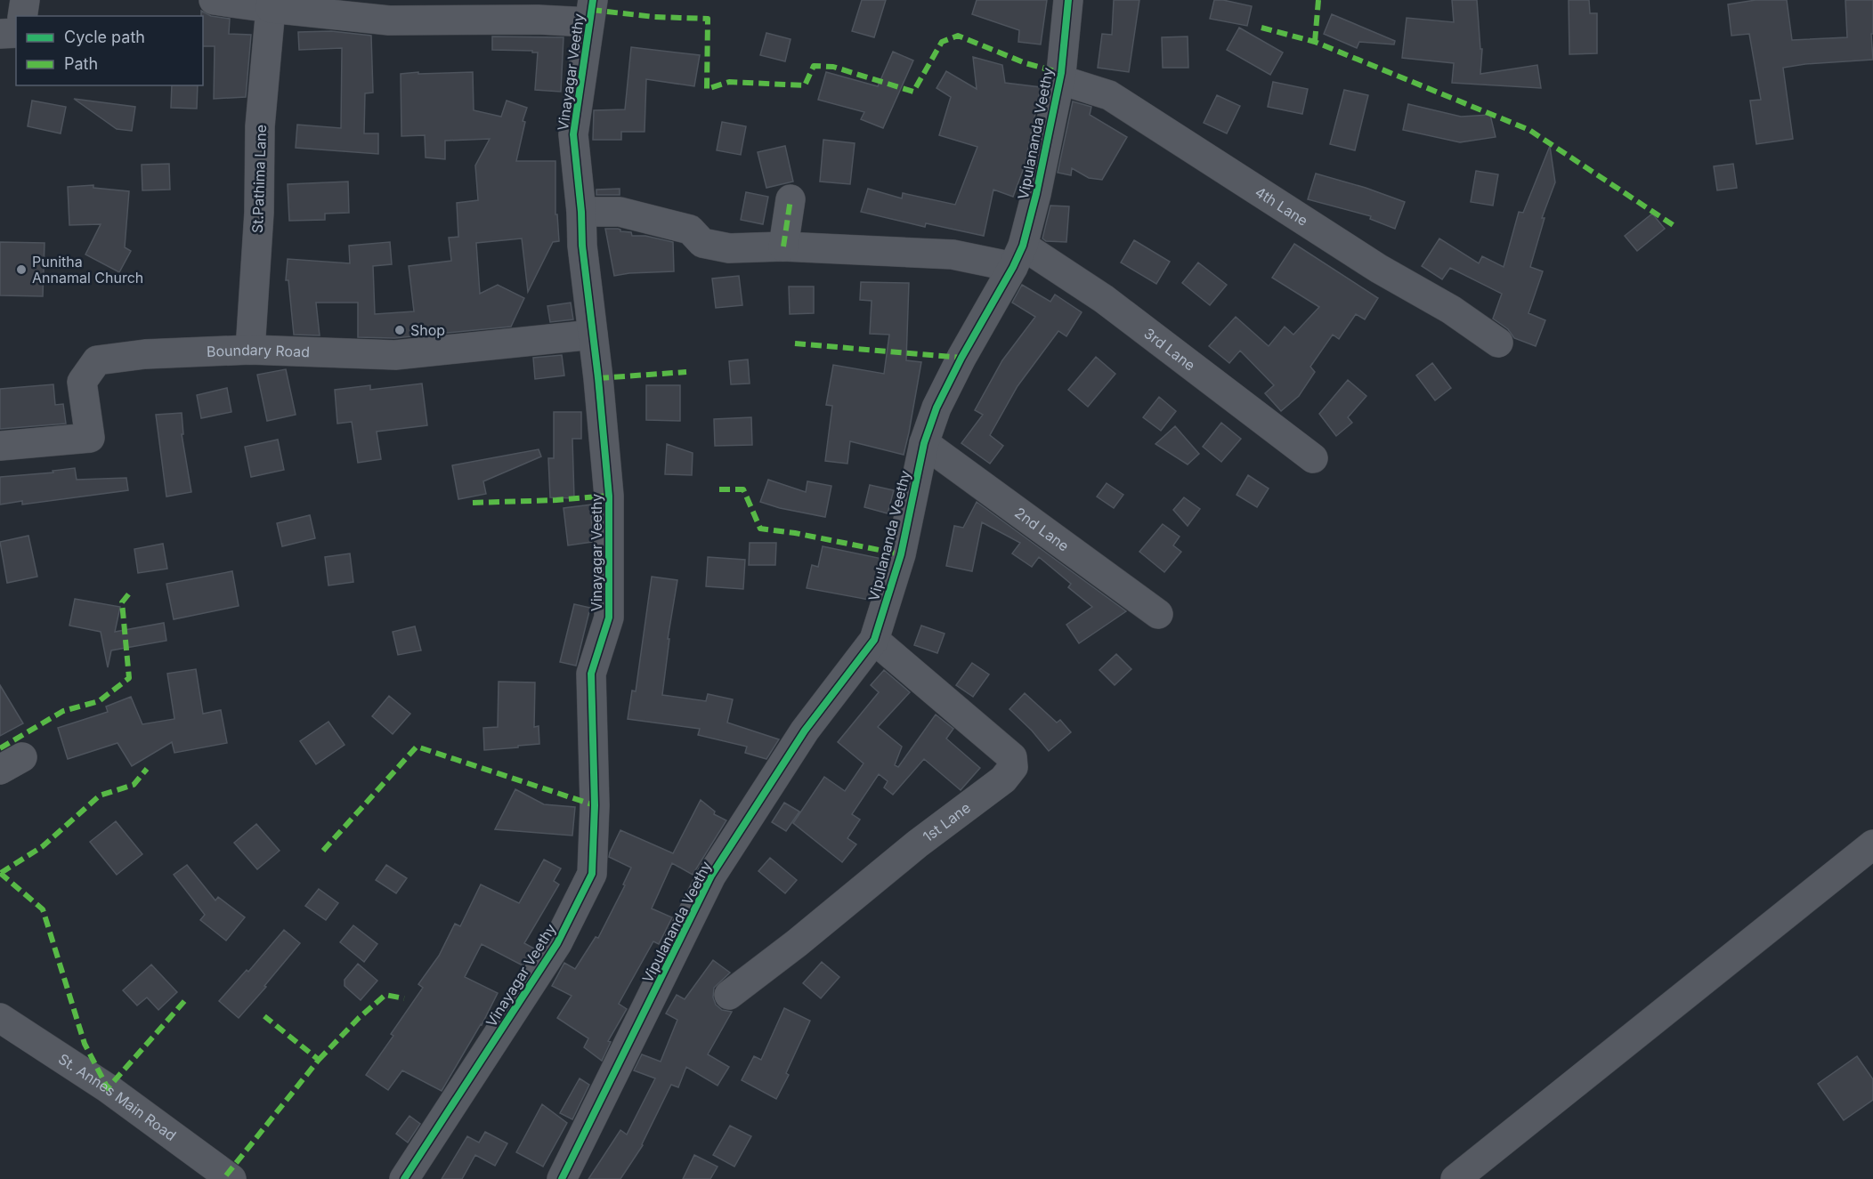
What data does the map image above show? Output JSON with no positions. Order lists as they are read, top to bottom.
{
  "streets": {
    "street": [
      "Vinayagar Veethy",
      "Vipulananda Veethy",
      "St.Pathima Lane",
      "4th Lane",
      "3rd Lane",
      "Boundary Road",
      "2nd Lane",
      "1st Lane",
      "St. Annes Main Road"
    ]
  },
  "crossings": [
    ["Vinayagar Veethy", "Boundary Road"],
    ["Vipulananda Veethy", "4th Lane"],
    ["Vipulananda Veethy", "3rd Lane"],
    ["Vipulananda Veethy", "2nd Lane"],
    ["Vipulananda Veethy", "1st Lane"],
    ["St.Pathima Lane", "Boundary Road"]
  ],
  "places": ["Punitha Annamal Church", "Shop"],
  "legend": ["Cycle path", "Path"]
}
